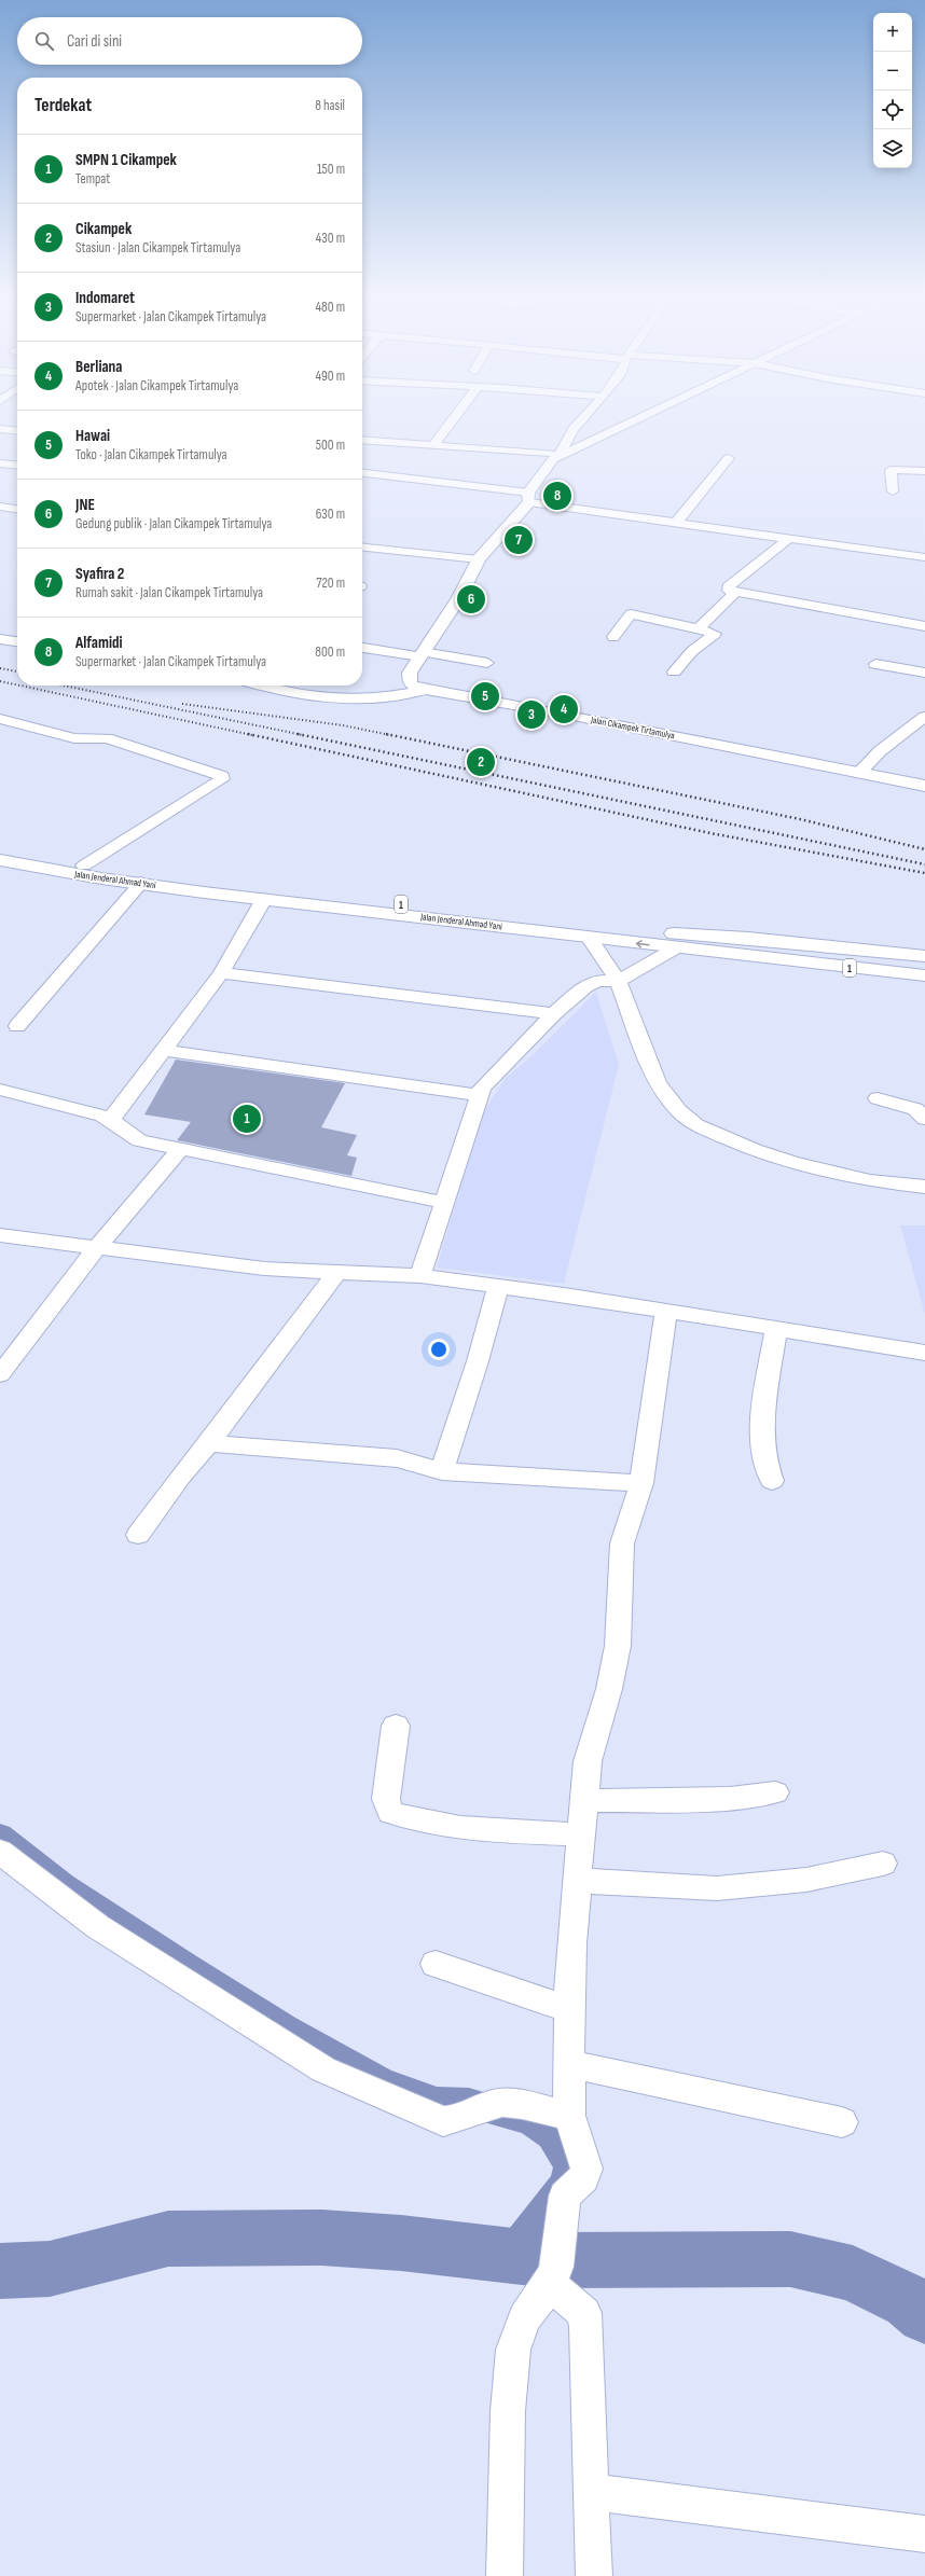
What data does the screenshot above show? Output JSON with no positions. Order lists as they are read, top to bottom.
{
  "streets": {
    "main road": ["Jalan Cikampek Tirtamulya", "Jalan Jenderal Ahmad Yani", "1"]
  },
  "page": {
    "map_buttons": ["+", "−"],
    "search": "Cari di sini",
    "heading": ["Terdekat", "8 hasil"],
    "list": [
      {
        "mark": "1",
        "name": "SMPN 1 Cikampek",
        "note": "Tempat",
        "value": "150 m"
      },
      {
        "mark": "2",
        "name": "Cikampek",
        "note": "Stasiun · Jalan Cikampek Tirtamulya",
        "value": "430 m"
      },
      {
        "mark": "3",
        "name": "Indomaret",
        "note": "Supermarket · Jalan Cikampek Tirtamulya",
        "value": "480 m"
      },
      {
        "mark": "4",
        "name": "Berliana",
        "note": "Apotek · Jalan Cikampek Tirtamulya",
        "value": "490 m"
      },
      {
        "mark": "5",
        "name": "Hawai",
        "note": "Toko · Jalan Cikampek Tirtamulya",
        "value": "500 m"
      },
      {
        "mark": "6",
        "name": "JNE",
        "note": "Gedung publik · Jalan Cikampek Tirtamulya",
        "value": "630 m"
      },
      {
        "mark": "7",
        "name": "Syafira 2",
        "note": "Rumah sakit · Jalan Cikampek Tirtamulya",
        "value": "720 m"
      },
      {
        "mark": "8",
        "name": "Alfamidi",
        "note": "Supermarket · Jalan Cikampek Tirtamulya",
        "value": "800 m"
      }
    ],
    "pins": [
      "8",
      "7",
      "6",
      "5",
      "4",
      "3",
      "2",
      "1"
    ]
  }
}
